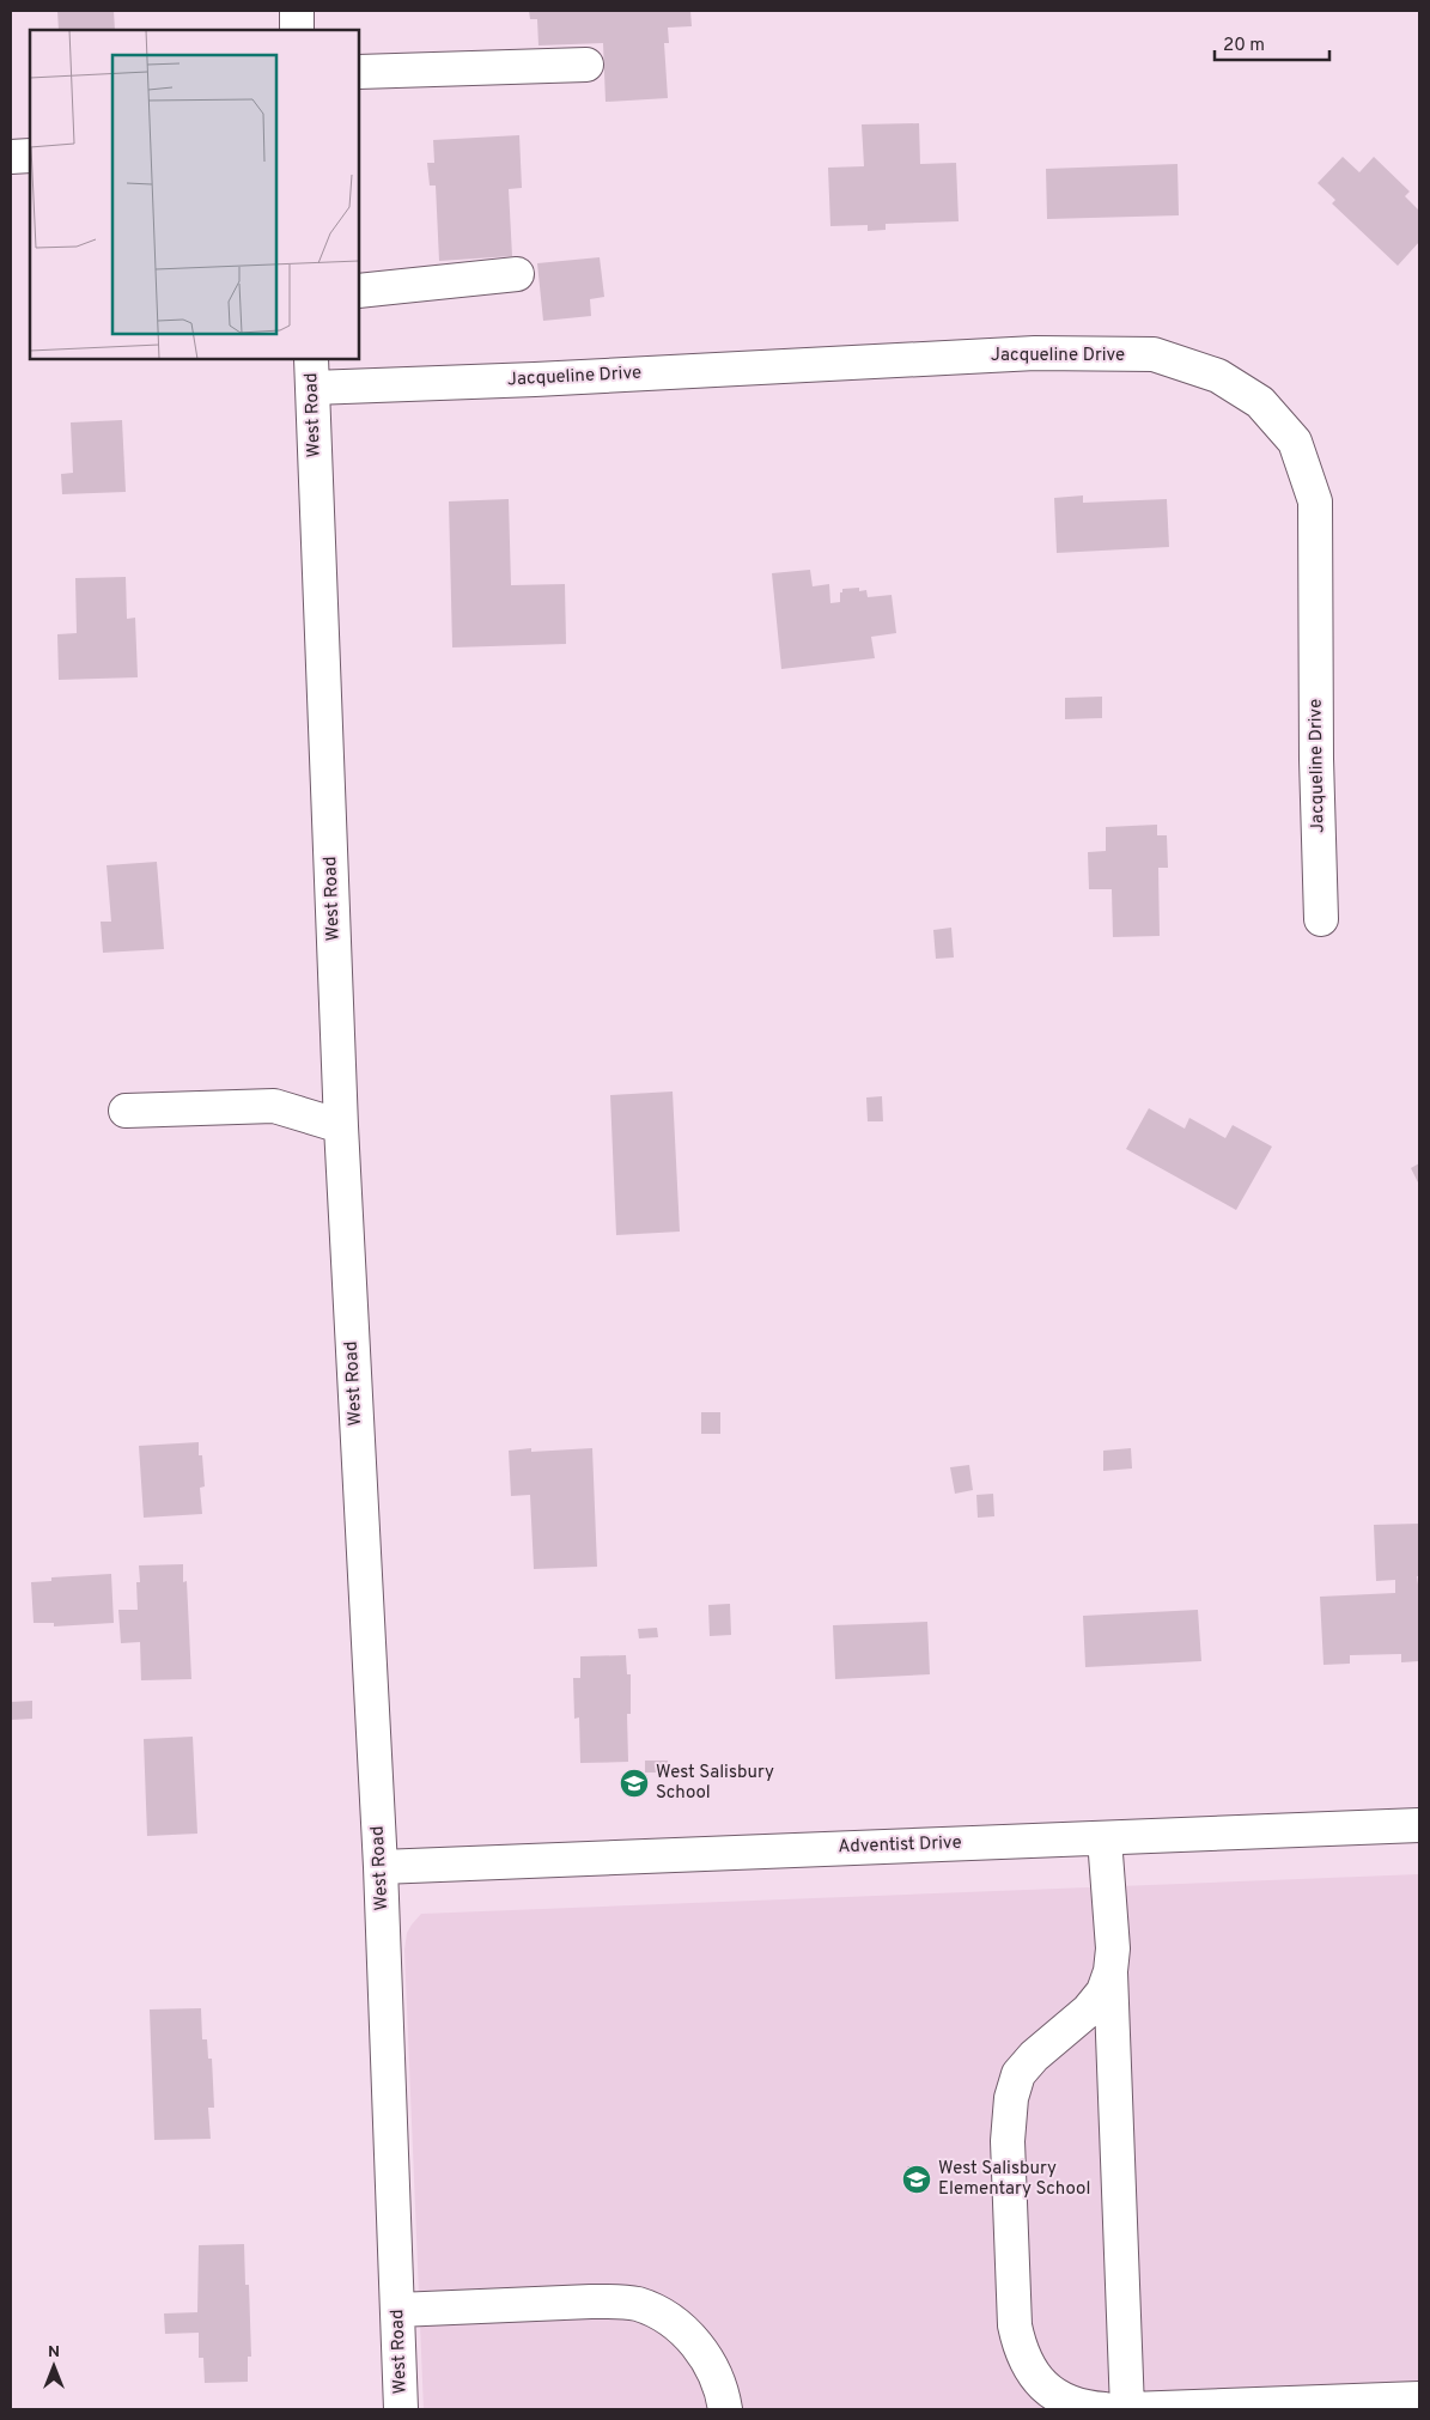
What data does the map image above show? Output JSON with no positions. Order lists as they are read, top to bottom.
{
  "streets": {
    "street": ["Jacqueline Drive", "West Road", "Adventist Drive"]
  },
  "crossings": [
    ["Jacqueline Drive", "West Road"],
    ["West Road", "Adventist Drive"]
  ],
  "places": {
    "school or university": ["West Salisbury School", "West Salisbury Elementary School"]
  },
  "scale_bar": "20 m",
  "north": "top"
}
